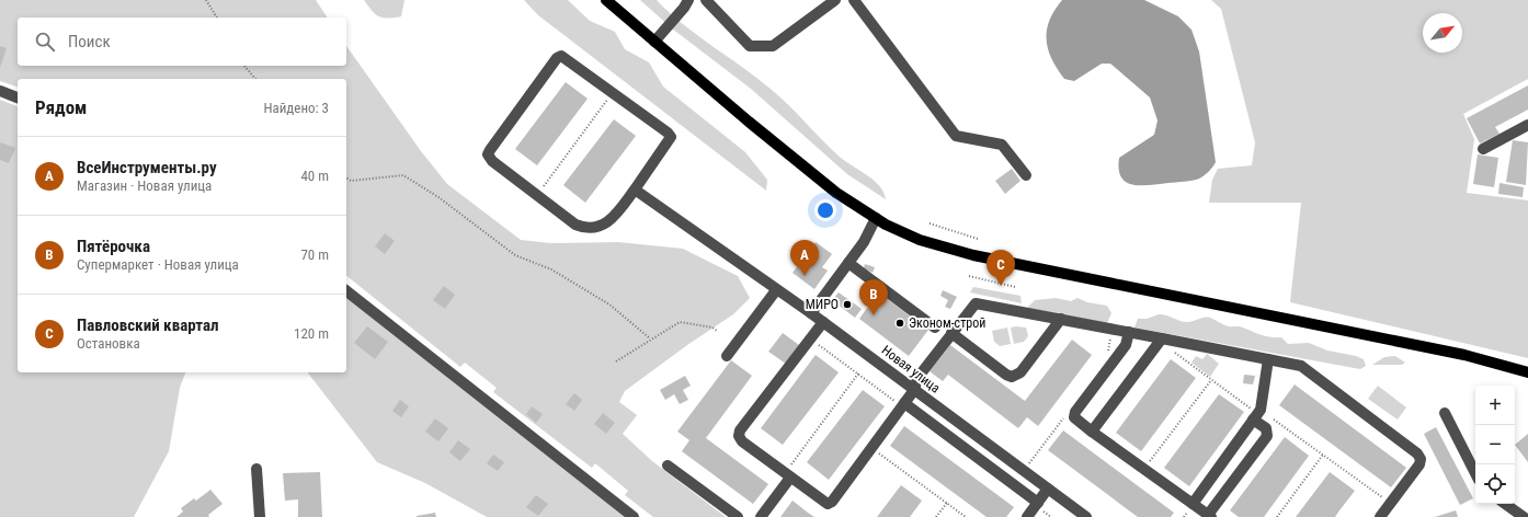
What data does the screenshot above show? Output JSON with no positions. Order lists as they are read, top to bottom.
{
  "streets": {
    "street": ["Новая улица"]
  },
  "places": ["МИРО", "Эконом-строй"],
  "north": "top right",
  "page": {
    "search": "Поиск",
    "heading": ["Рядом", "Найдено: 3"],
    "list": [
      {
        "mark": "A",
        "name": "ВсеИнструменты.ру",
        "note": "Магазин · Новая улица",
        "value": "40 m"
      },
      {
        "mark": "B",
        "name": "Пятёрочка",
        "note": "Супермаркет · Новая улица",
        "value": "70 m"
      },
      {
        "mark": "C",
        "name": "Павловский квартал",
        "note": "Остановка",
        "value": "120 m"
      }
    ],
    "pins": ["A", "C", "B"],
    "map_buttons": ["+", "−"]
  }
}
